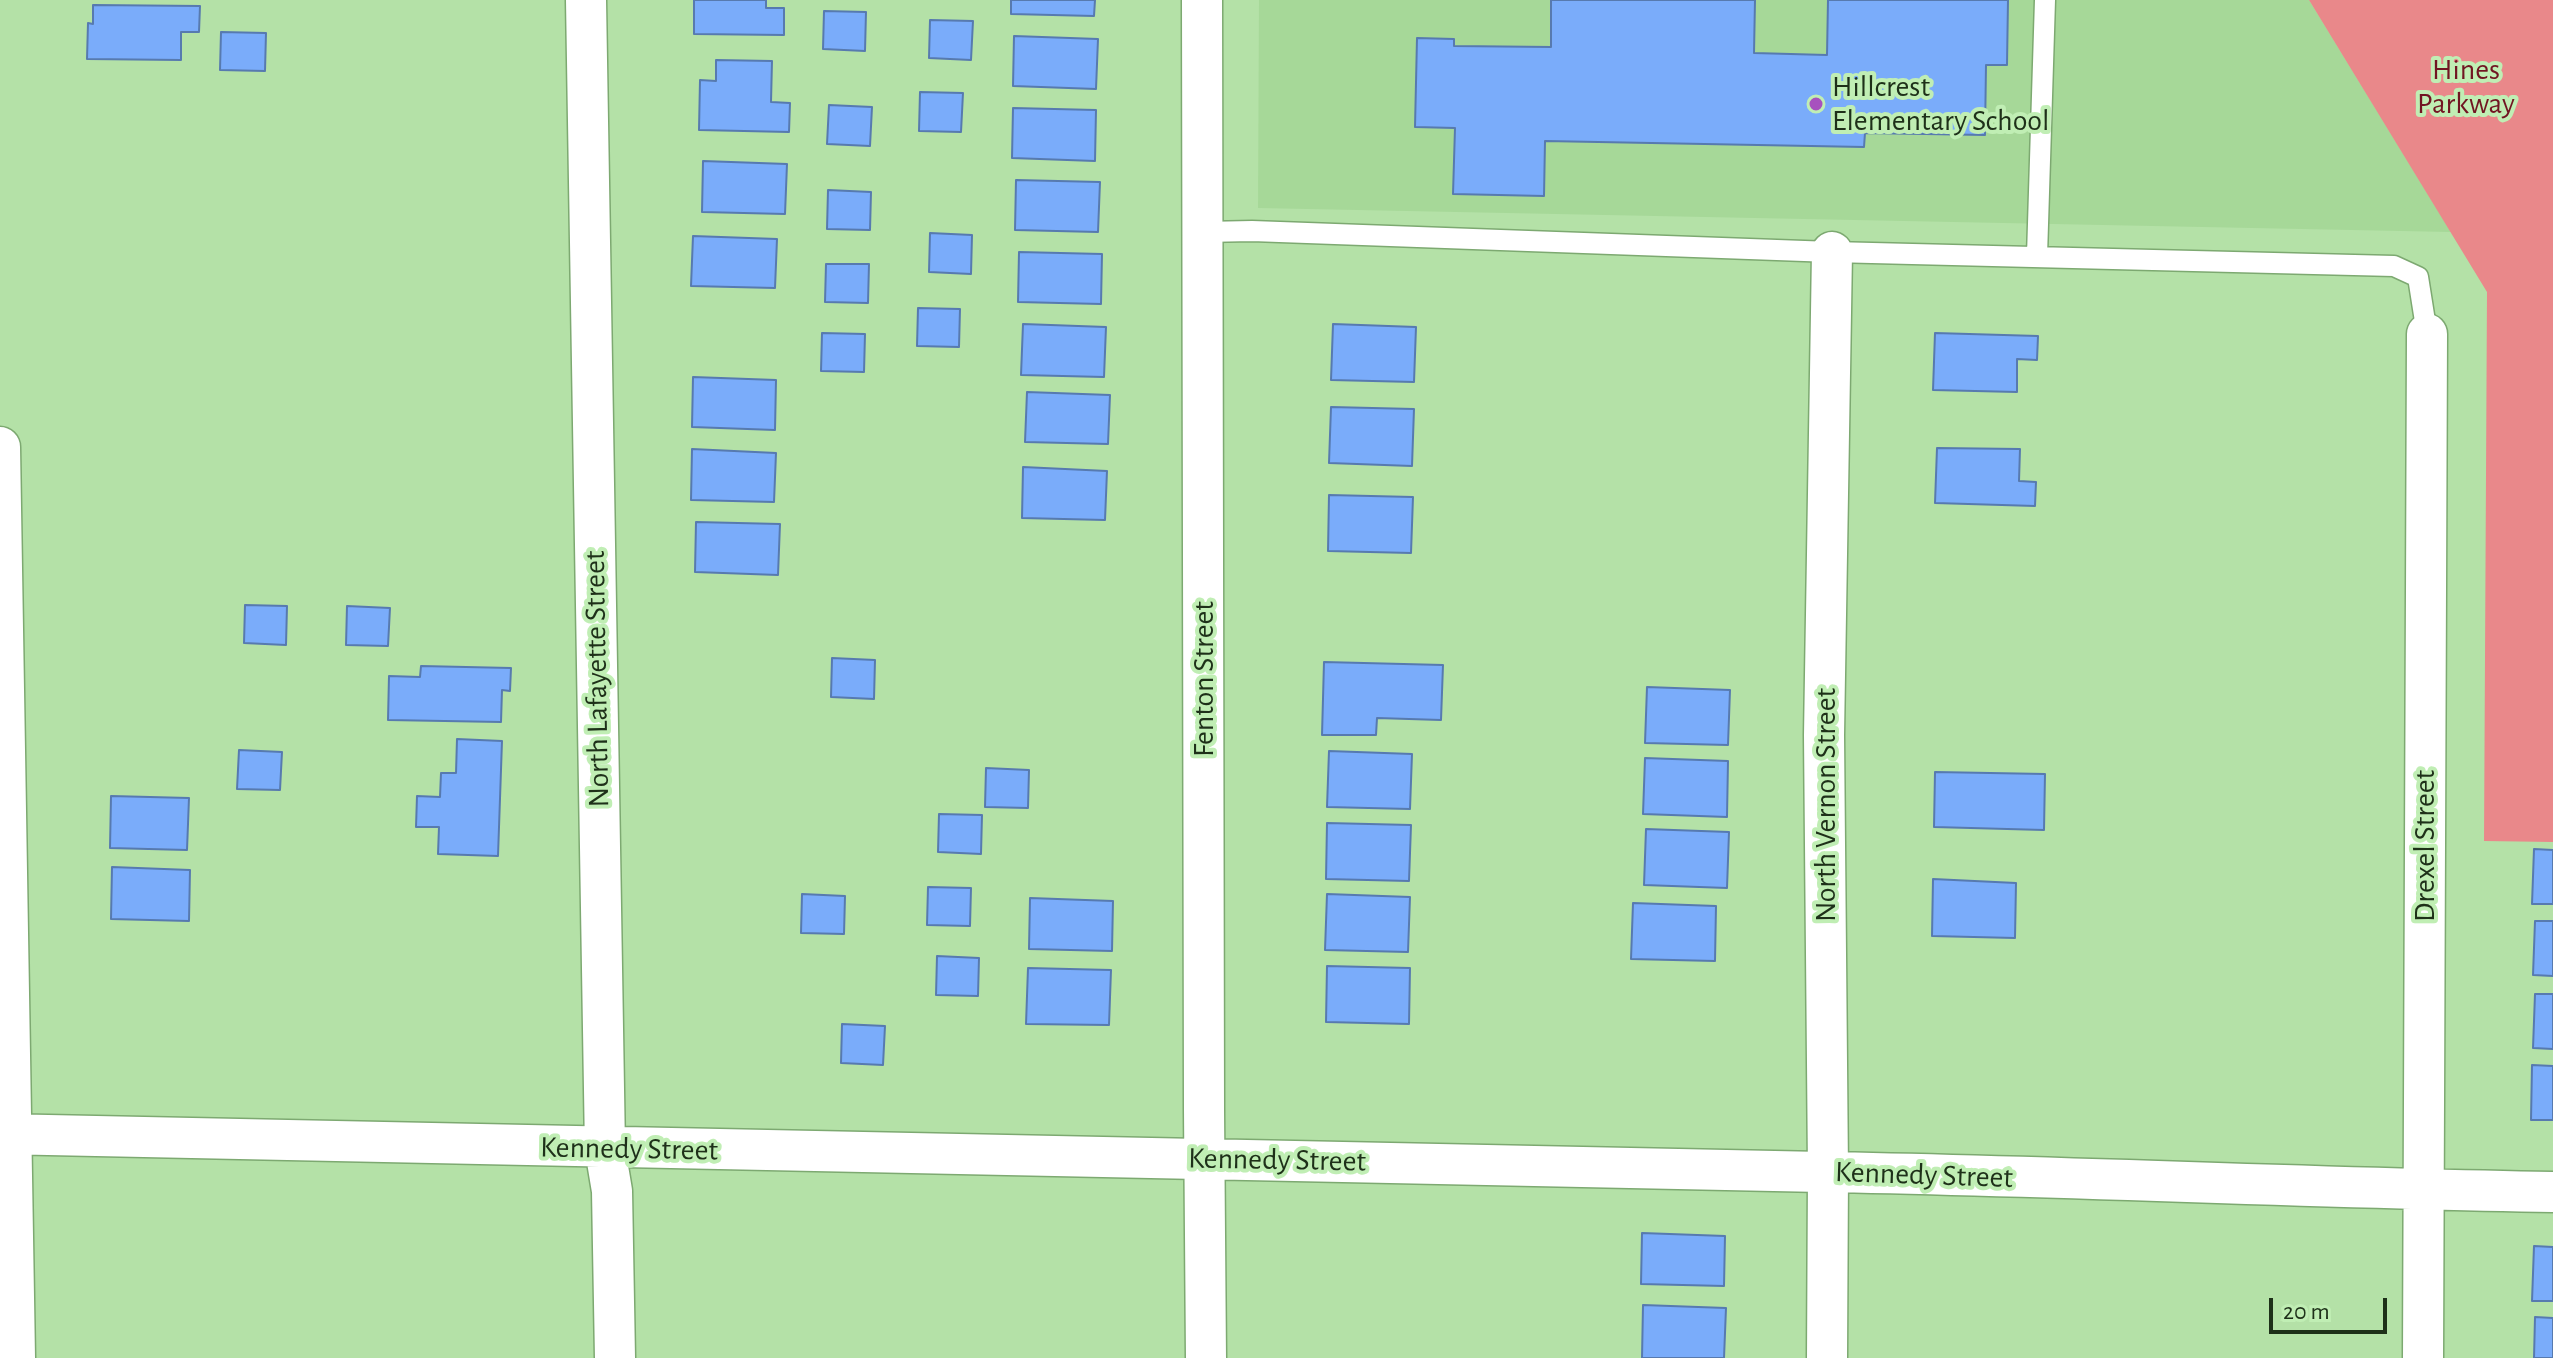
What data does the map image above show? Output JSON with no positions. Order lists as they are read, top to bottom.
{
  "streets": {
    "street": [
      "North Lafayette Street",
      "Fenton Street",
      "North Vernon Street",
      "Drexel Street",
      "Kennedy Street"
    ]
  },
  "crossings": [
    ["North Lafayette Street", "Kennedy Street"],
    ["Fenton Street", "Kennedy Street"],
    ["North Vernon Street", "Kennedy Street"],
    ["Drexel Street", "Kennedy Street"]
  ],
  "parks": ["Hines Parkway"],
  "places": ["Hillcrest Elementary School"],
  "scale_bar": "20 m"
}
